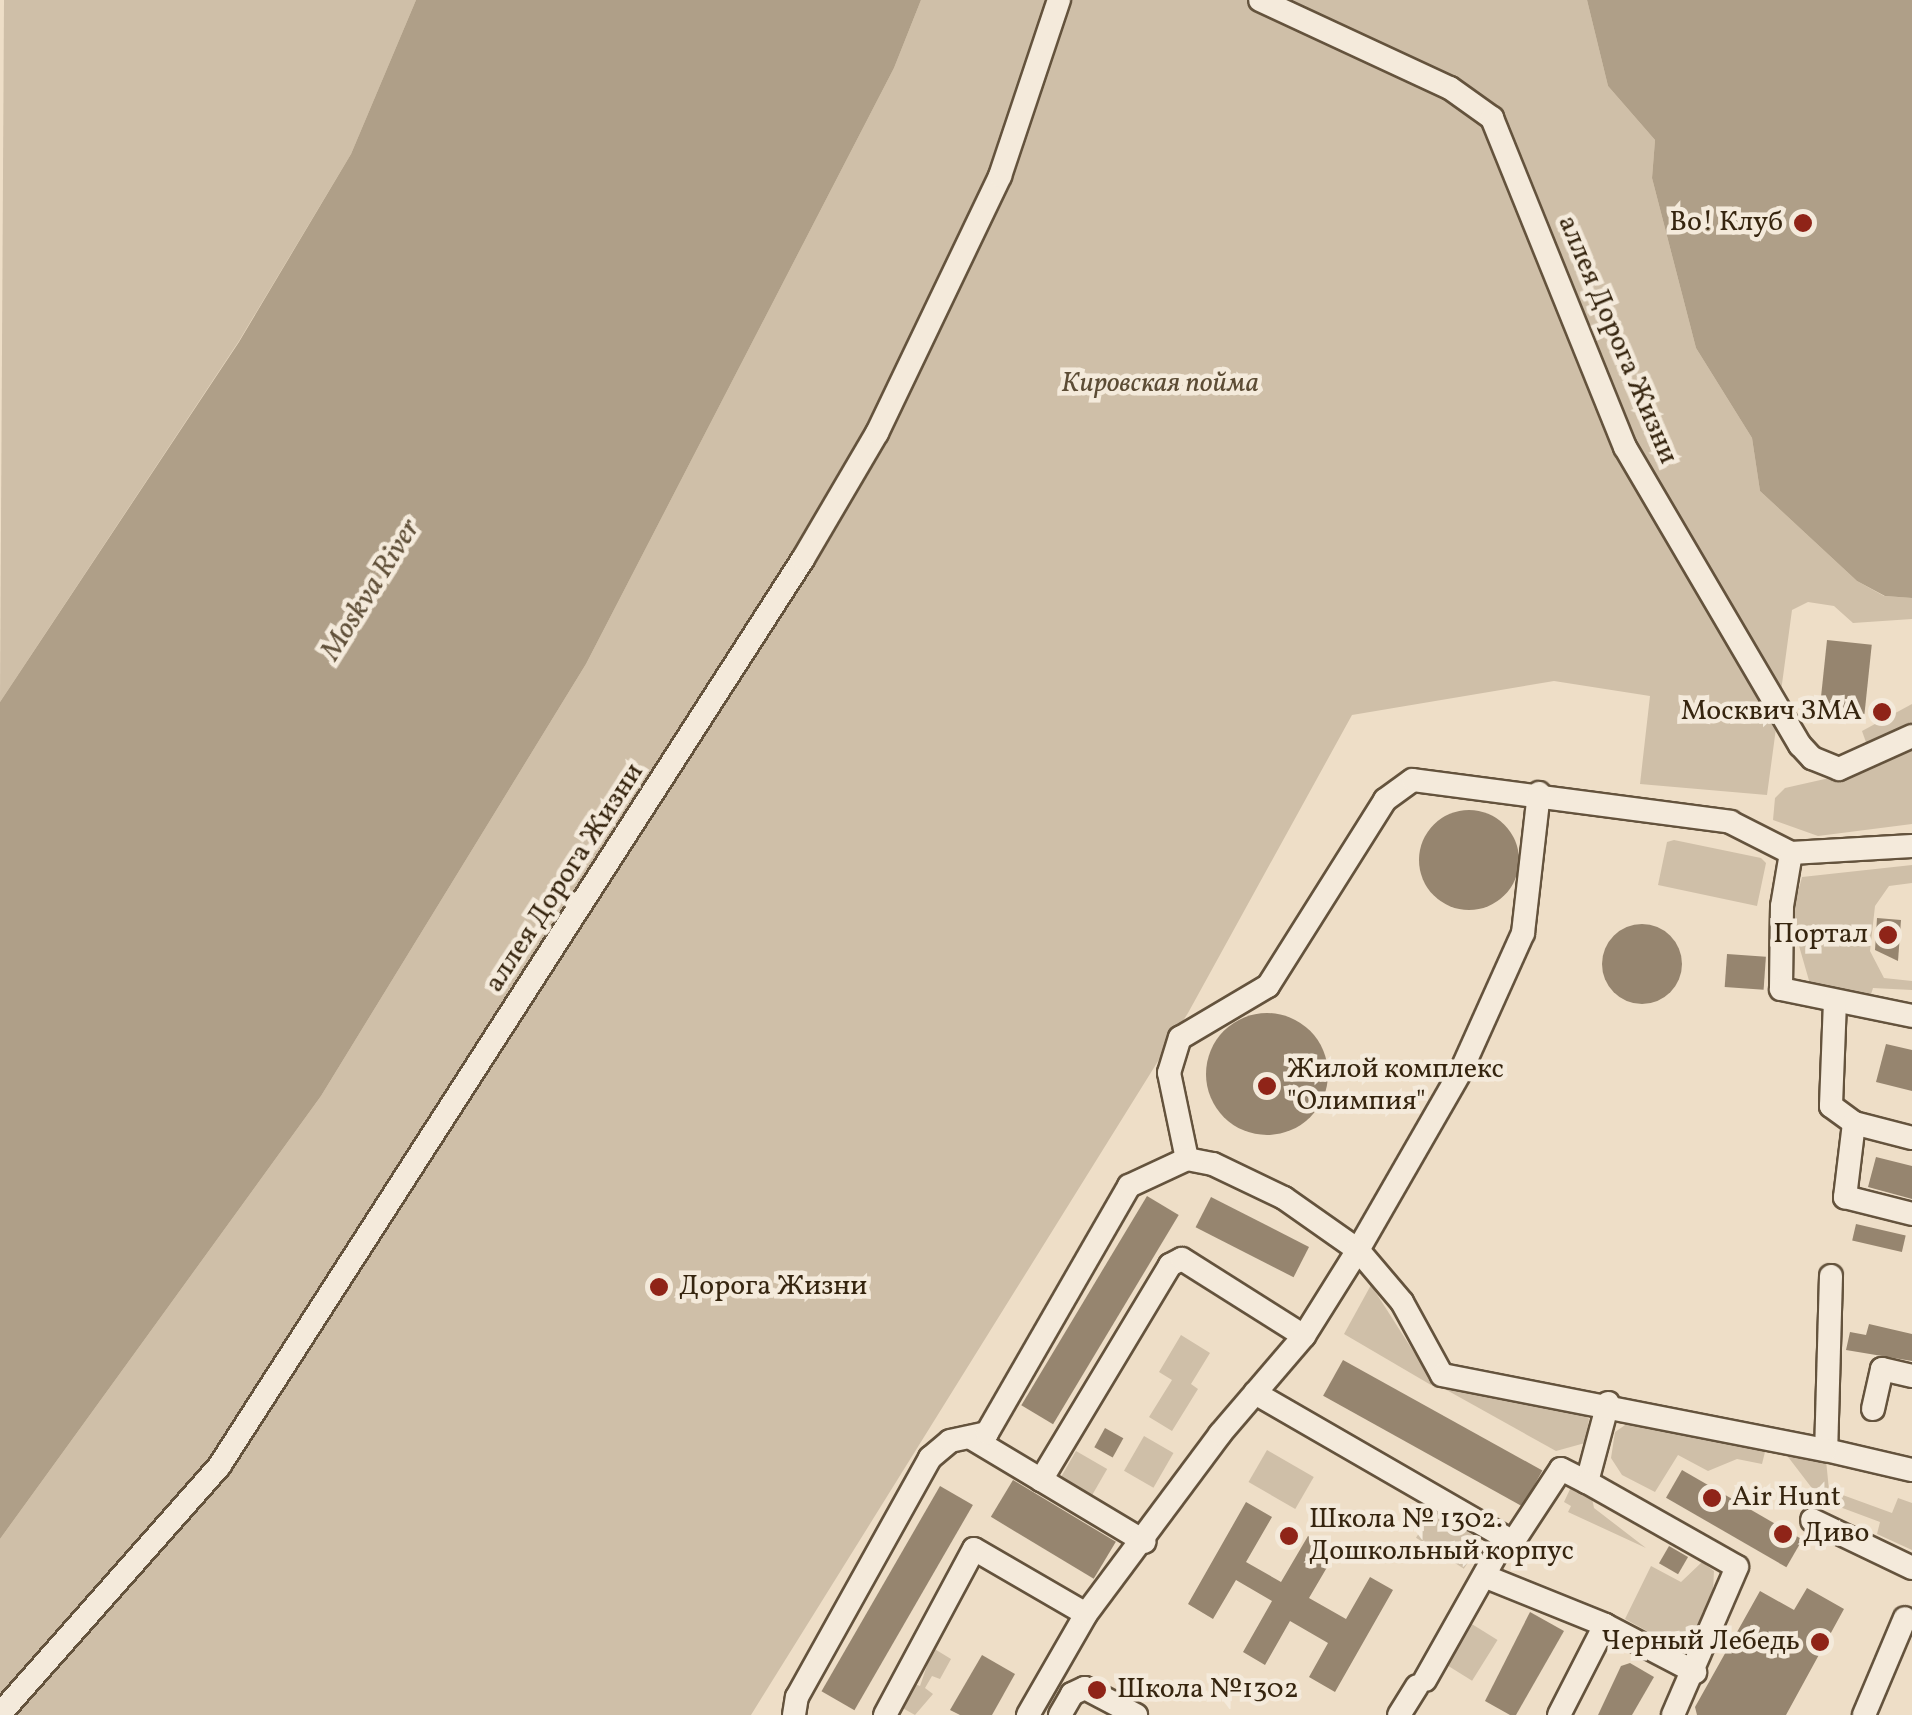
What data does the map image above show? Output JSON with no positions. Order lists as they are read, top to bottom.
{
  "streets": {
    "street": ["аллея Дорога Жизни"]
  },
  "water": ["Moskva River"],
  "parks": ["Кировская пойма"],
  "places": [
    "Во! Клуб",
    "Москвич ЗМА",
    "Портал",
    "Жилой комплекс \"Олимпия\"",
    "Дорога Жизни",
    "Air Hunt",
    "Диво",
    "Школа № 1302. Дошкольный корпус",
    "Черный Лебедь",
    "Школа №1302"
  ]
}
